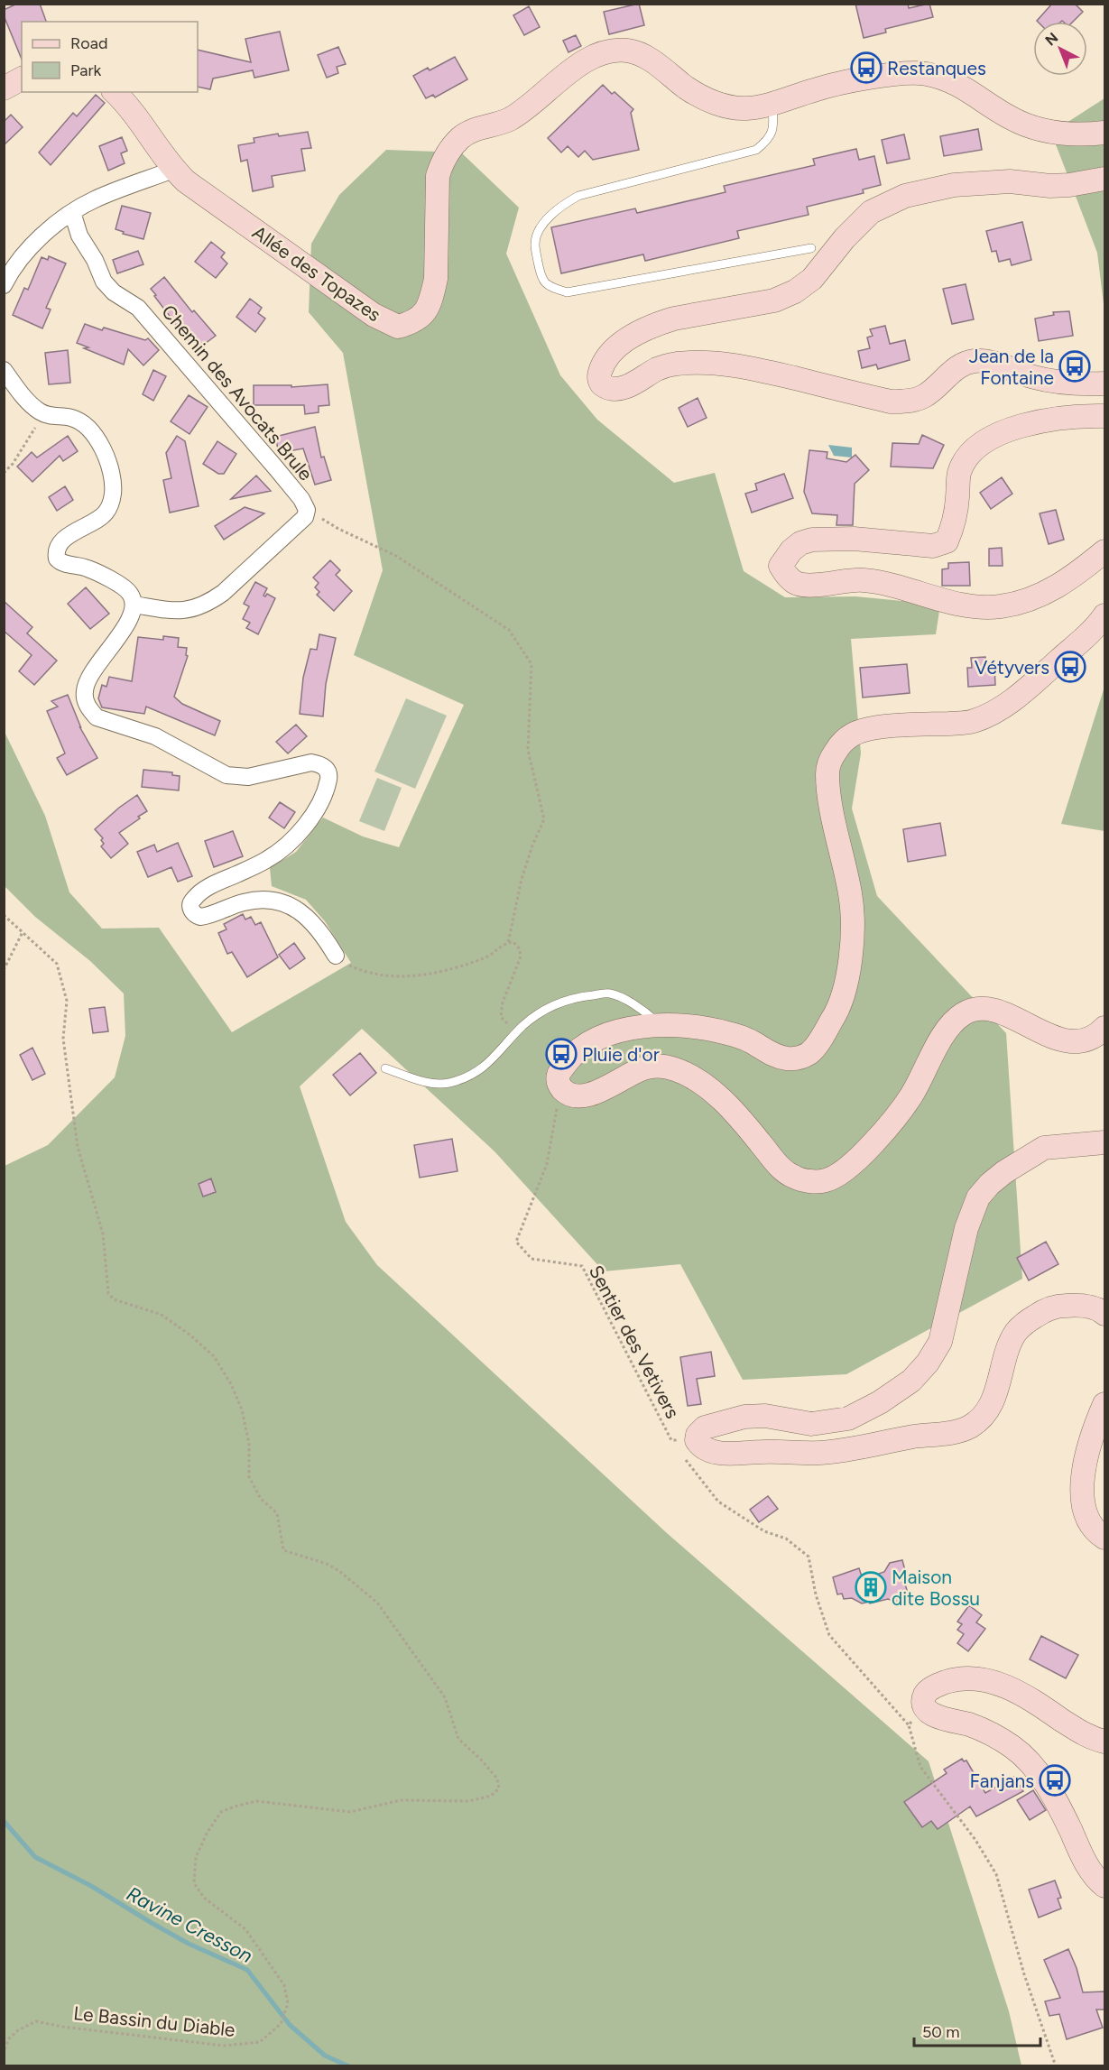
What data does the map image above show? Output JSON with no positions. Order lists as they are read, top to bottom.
{
  "streets": {
    "main road": ["Allée des Topazes"],
    "street": ["Chemin des Avocats Brule"],
    "path": ["Sentier des Vetivers", "Le Bassin du Diable"]
  },
  "water": ["Ravine Cresson"],
  "places": {
    "bus stop": [
      "Restanques",
      "Jean de la Fontaine",
      "Vétyvers",
      "Pluie d'or",
      "Fanjans"
    ],
    "building": ["Maison dite Bossu"]
  },
  "legend": ["Road", "Park"],
  "scale_bar": "50 m",
  "north": "top left"
}
